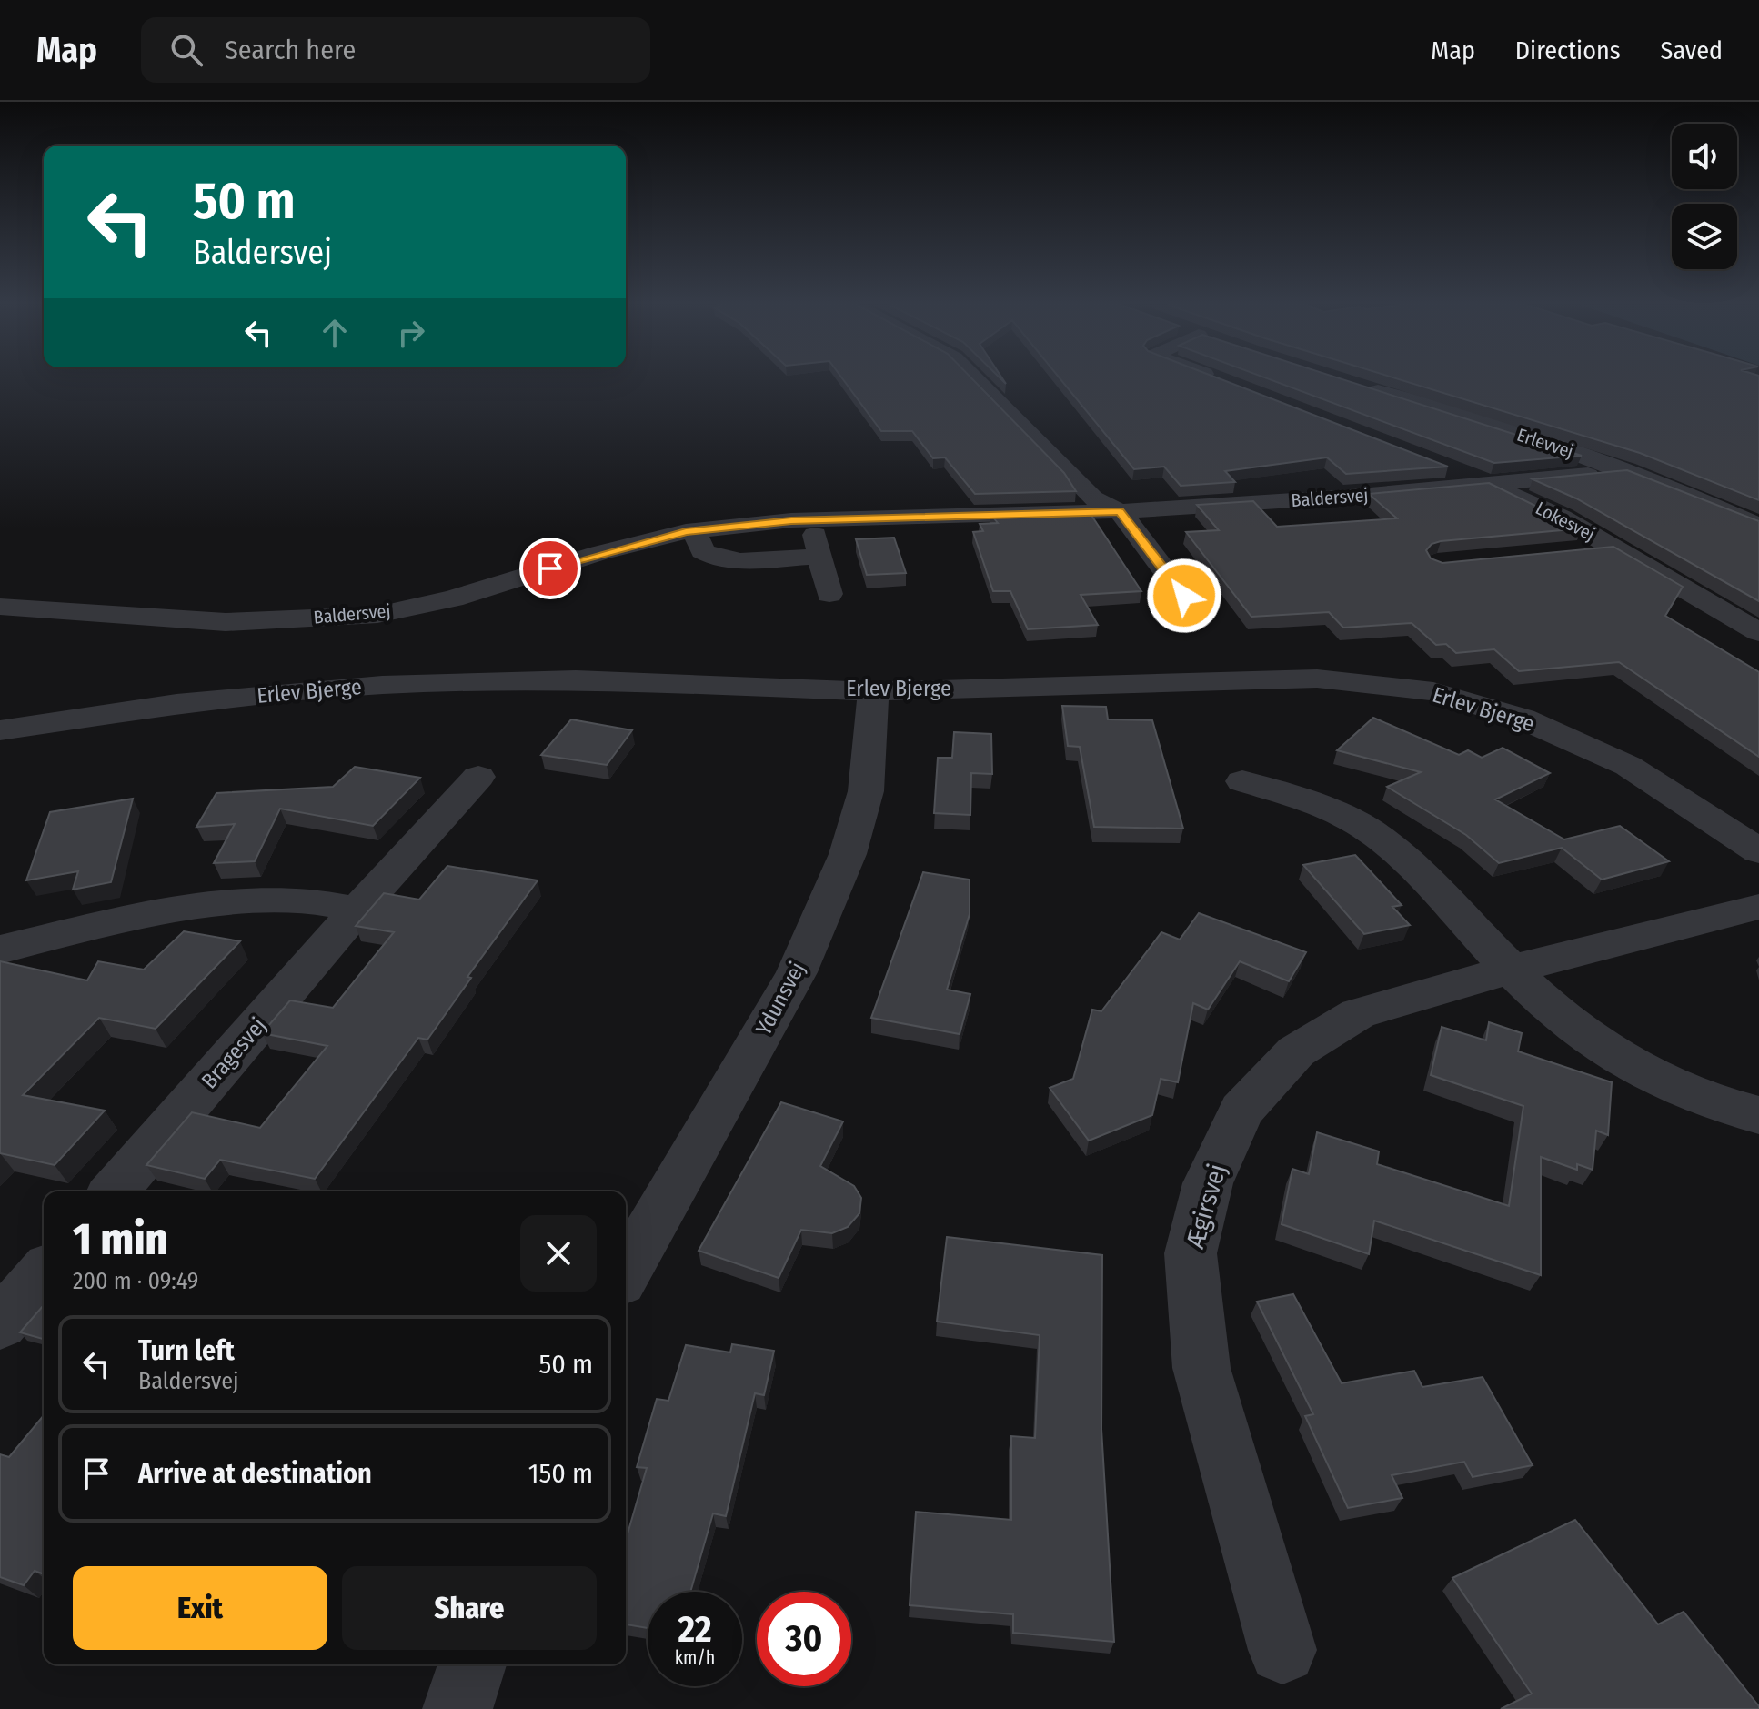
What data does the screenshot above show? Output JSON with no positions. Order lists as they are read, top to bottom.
{
  "streets": {
    "street": [
      "Erlevvej",
      "Baldersvej",
      "Lokesvej",
      "Erlev Bjerge",
      "Ydunsvej",
      "Bragesvej",
      "Ægirsvej"
    ]
  },
  "crossings": [
    ["Erlevvej", "Baldersvej"],
    ["Baldersvej", "Lokesvej"],
    ["Erlev Bjerge", "Ydunsvej"]
  ],
  "page": {
    "header": "Map",
    "search": "Search here",
    "nav": ["Map", "Directions", "Saved"],
    "turn": ["50 m", "Baldersvej"],
    "heading": ["1 min", "200 m · 09:49"],
    "list": [
      {
        "name": "Turn left",
        "note": "Baldersvej",
        "value": "50 m"
      },
      {
        "name": "Arrive at destination",
        "value": "150 m"
      }
    ],
    "buttons": ["Exit", "Share"],
    "speed": "22 km/h",
    "limit": "30"
  }
}
